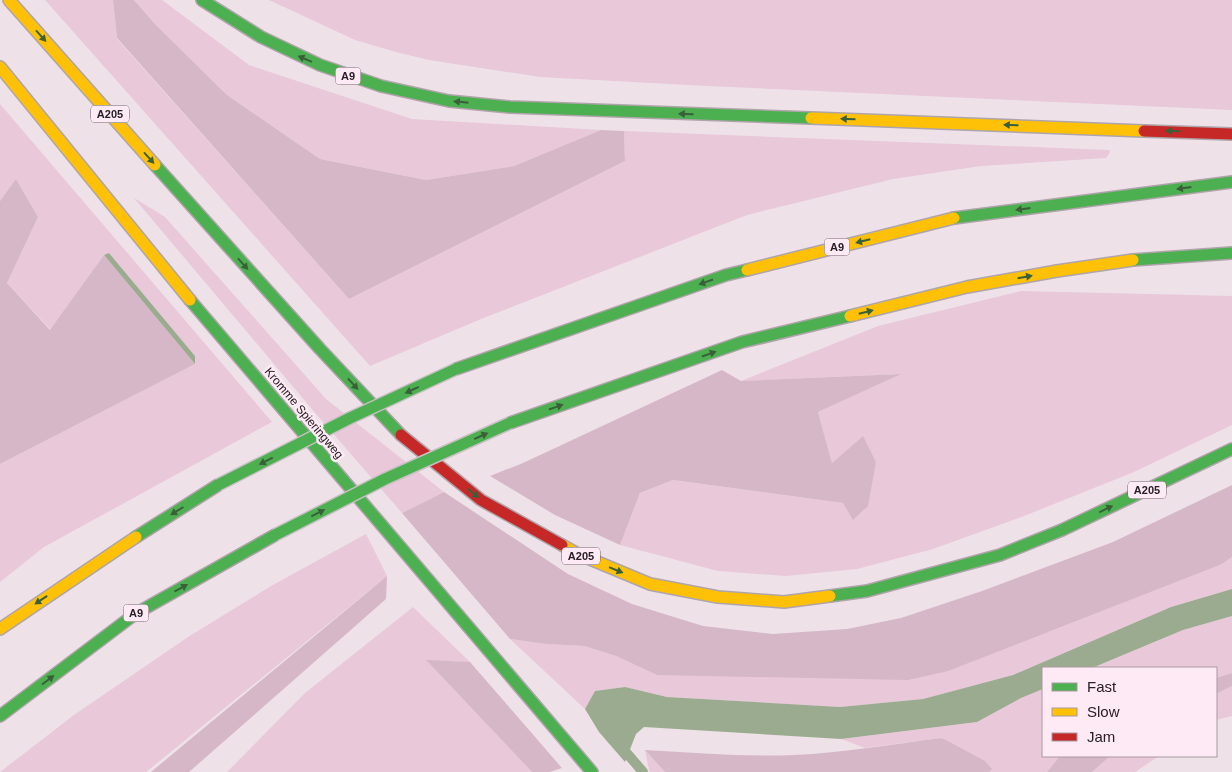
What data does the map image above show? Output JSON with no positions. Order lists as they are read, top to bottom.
{
  "streets": {
    "main road": ["A9", "A205", "Kromme Spieringweg"]
  },
  "legend": ["Fast", "Slow", "Jam"]
}
